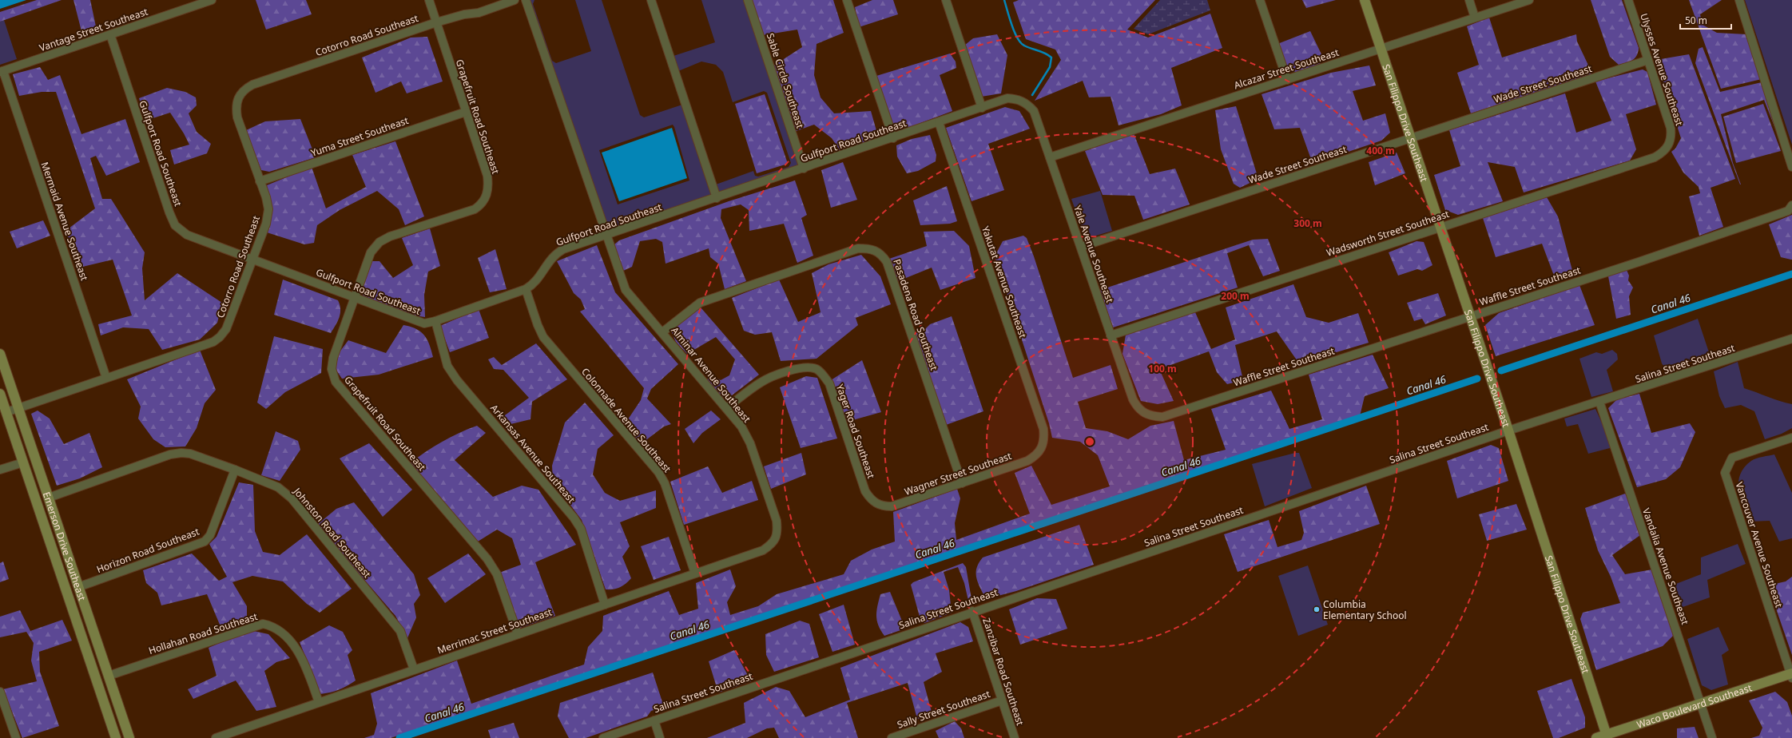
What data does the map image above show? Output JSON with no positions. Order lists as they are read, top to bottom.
{
  "streets": {
    "street": [
      "Vantage Street Southeast",
      "Cotorro Road Southeast",
      "Alcazar Street Southeast",
      "Ulysses Avenue Southeast",
      "Sable Circle Southeast",
      "Wade Street Southeast",
      "Grapefruit Road Southeast",
      "San Filippo Drive Southeast",
      "Yuma Street Southeast",
      "Gulfport Road Southeast",
      "Mermaid Avenue Southeast",
      "Wadsworth Street Southeast",
      "Yale Avenue Southeast",
      "Yakutat Avenue Southeast",
      "Waffle Street Southeast",
      "Pasadena Road Southeast",
      "Salina Street Southeast",
      "Alminar Avenue Southeast",
      "Colonnade Avenue Southeast",
      "Yager Road Southeast",
      "Arkansas Avenue Southeast",
      "Wagner Street Southeast",
      "Johnston Road Southeast",
      "Vancouver Avenue Southeast",
      "Emerson Drive Southeast",
      "Horizon Road Southeast",
      "Vandalia Avenue Southeast",
      "Merrimac Street Southeast",
      "Hollahan Road Southeast",
      "Zanzibar Road Southeast",
      "Waco Boulevard Southeast",
      "Sally Street Southeast"
    ]
  },
  "crossings": [
    ["Vantage Street Southeast", "Gulfport Road Southeast"],
    ["Vantage Street Southeast", "Mermaid Avenue Southeast"],
    ["Cotorro Road Southeast", "Grapefruit Road Southeast"],
    ["Cotorro Road Southeast", "Yuma Street Southeast"],
    ["Cotorro Road Southeast", "Gulfport Road Southeast"],
    ["Cotorro Road Southeast", "Mermaid Avenue Southeast"],
    ["Cotorro Road Southeast", "Emerson Drive Southeast"],
    ["Alcazar Street Southeast", "San Filippo Drive Southeast"],
    ["Alcazar Street Southeast", "Yale Avenue Southeast"],
    ["Ulysses Avenue Southeast", "Wade Street Southeast"],
    ["Ulysses Avenue Southeast", "Wadsworth Street Southeast"],
    ["Sable Circle Southeast", "Gulfport Road Southeast"],
    ["Wade Street Southeast", "San Filippo Drive Southeast"],
    ["Wade Street Southeast", "Yale Avenue Southeast"],
    ["Grapefruit Road Southeast", "Yuma Street Southeast"],
    ["Grapefruit Road Southeast", "Gulfport Road Southeast"],
    ["Grapefruit Road Southeast", "Merrimac Street Southeast"],
    ["San Filippo Drive Southeast", "Wadsworth Street Southeast"],
    ["San Filippo Drive Southeast", "Waffle Street Southeast"],
    ["San Filippo Drive Southeast", "Salina Street Southeast"],
    ["San Filippo Drive Southeast", "Waco Boulevard Southeast"],
    ["Gulfport Road Southeast", "Yale Avenue Southeast"],
    ["Gulfport Road Southeast", "Yakutat Avenue Southeast"],
    ["Gulfport Road Southeast", "Alminar Avenue Southeast"],
    ["Gulfport Road Southeast", "Colonnade Avenue Southeast"],
    ["Gulfport Road Southeast", "Arkansas Avenue Southeast"],
    ["Wadsworth Street Southeast", "Yale Avenue Southeast"],
    ["Yale Avenue Southeast", "Waffle Street Southeast"],
    ["Yakutat Avenue Southeast", "Wagner Street Southeast"],
    ["Pasadena Road Southeast", "Alminar Avenue Southeast"],
    ["Pasadena Road Southeast", "Wagner Street Southeast"],
    ["Salina Street Southeast", "Vandalia Avenue Southeast"],
    ["Salina Street Southeast", "Zanzibar Road Southeast"],
    ["Alminar Avenue Southeast", "Yager Road Southeast"],
    ["Alminar Avenue Southeast", "Merrimac Street Southeast"],
    ["Colonnade Avenue Southeast", "Merrimac Street Southeast"],
    ["Yager Road Southeast", "Wagner Street Southeast"],
    ["Arkansas Avenue Southeast", "Merrimac Street Southeast"],
    ["Johnston Road Southeast", "Emerson Drive Southeast"],
    ["Johnston Road Southeast", "Horizon Road Southeast"],
    ["Johnston Road Southeast", "Merrimac Street Southeast"],
    ["Vancouver Avenue Southeast", "Waco Boulevard Southeast"],
    ["Emerson Drive Southeast", "Horizon Road Southeast"],
    ["Emerson Drive Southeast", "Hollahan Road Southeast"],
    ["Vandalia Avenue Southeast", "Waco Boulevard Southeast"],
    ["Merrimac Street Southeast", "Hollahan Road Southeast"],
    ["Zanzibar Road Southeast", "Sally Street Southeast"]
  ],
  "water": ["Canal 46"],
  "places": ["Columbia Elementary School"],
  "scale_bar": "50 m",
  "rings": [
    "400 m",
    "300 m",
    "200 m",
    "100 m"
  ]
}
